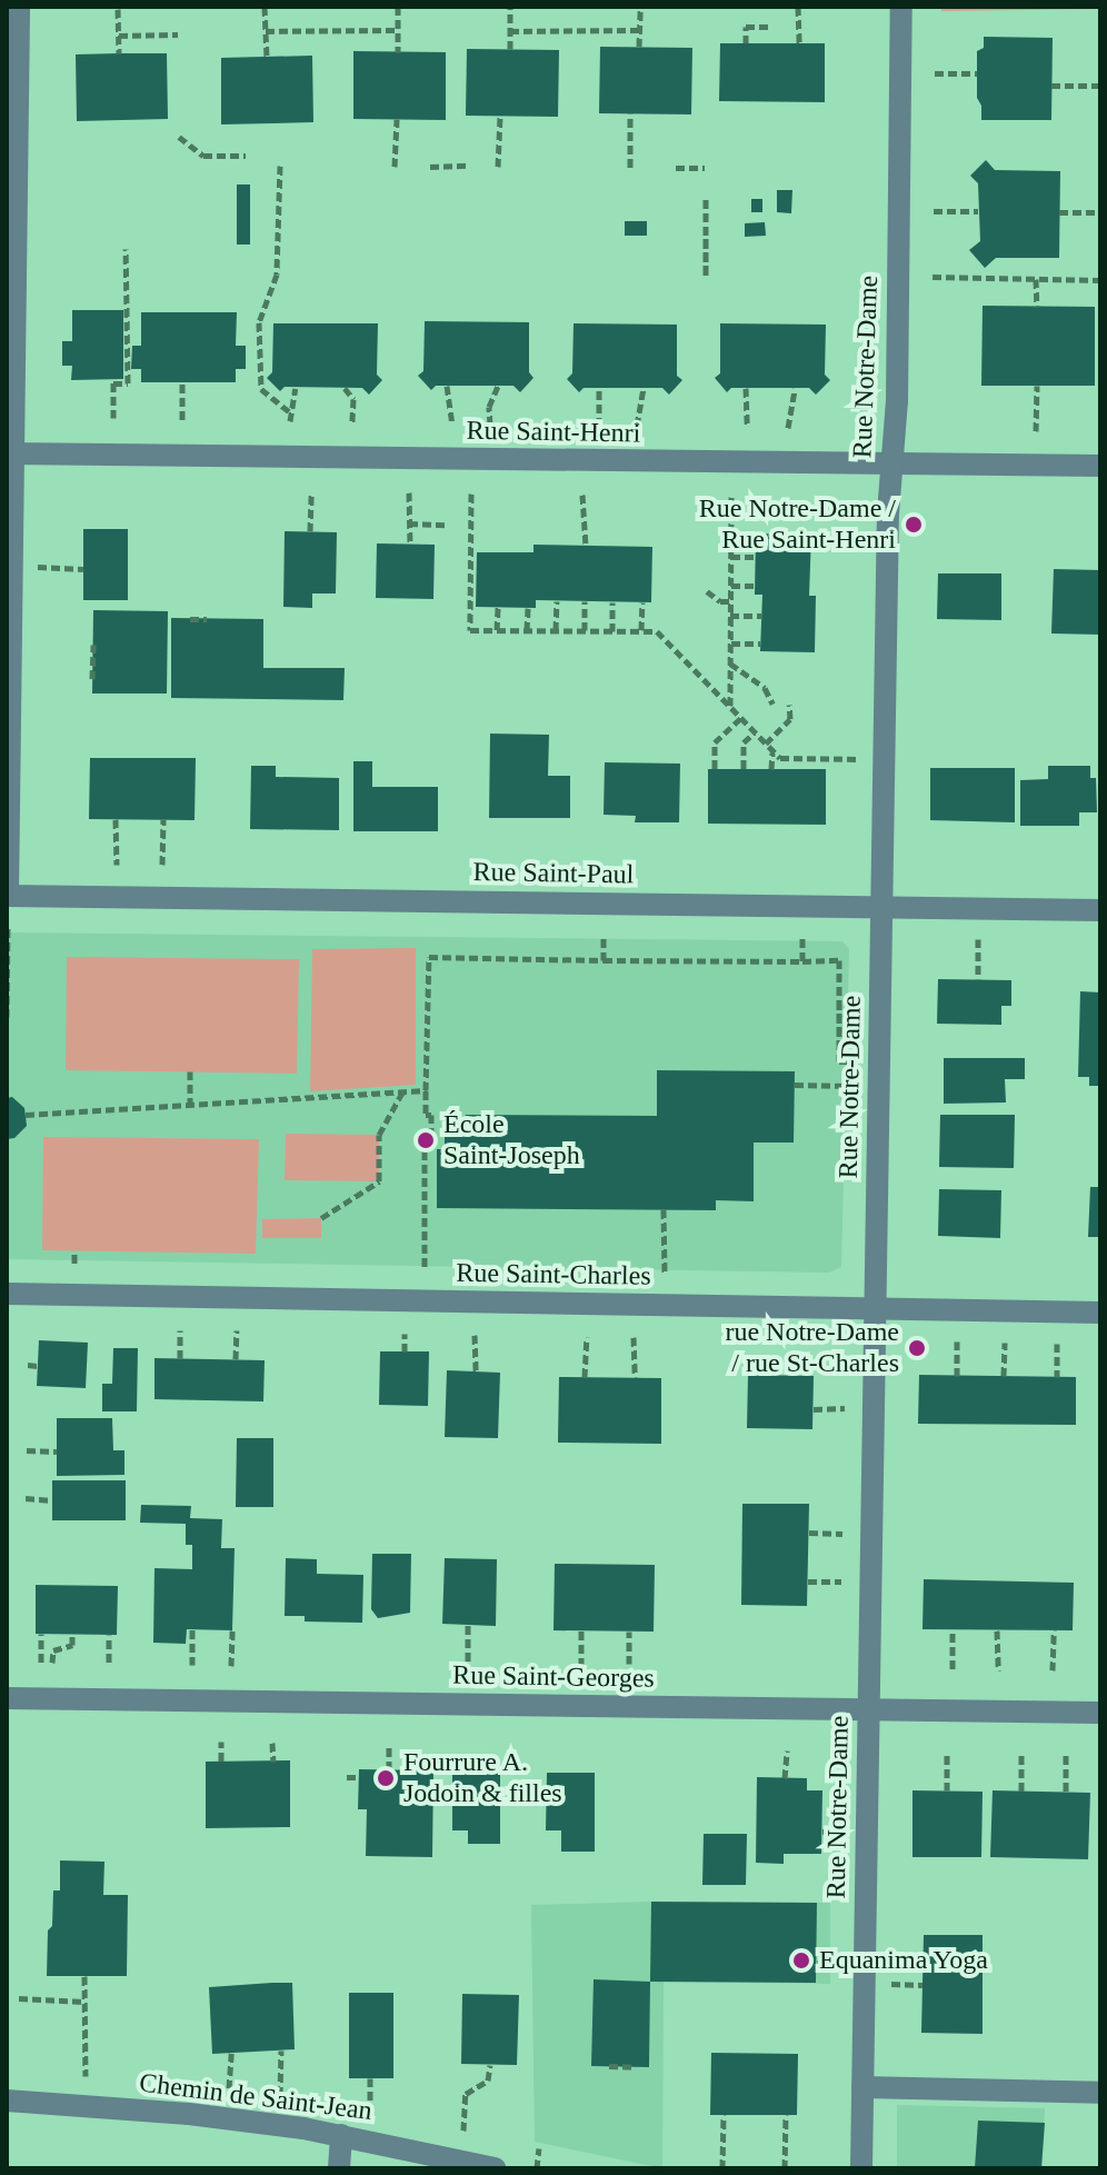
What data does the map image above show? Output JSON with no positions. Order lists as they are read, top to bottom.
{
  "streets": {
    "street": [
      "Rue Notre-Dame",
      "Rue Saint-Henri",
      "Rue Saint-Paul",
      "Rue Saint-Charles",
      "Rue Saint-Georges",
      "Chemin de Saint-Jean"
    ]
  },
  "crossings": [
    ["Rue Notre-Dame", "Rue Saint-Henri"],
    ["Rue Notre-Dame", "Rue Saint-Paul"],
    ["Rue Notre-Dame", "Rue Saint-Charles"],
    ["Rue Notre-Dame", "Rue Saint-Georges"]
  ],
  "places": [
    "Rue Notre-Dame / Rue Saint-Henri",
    "École Saint-Joseph",
    "rue Notre-Dame / rue St-Charles",
    "Fourrure A. Jodoin & filles",
    "Equanima Yoga"
  ]
}
